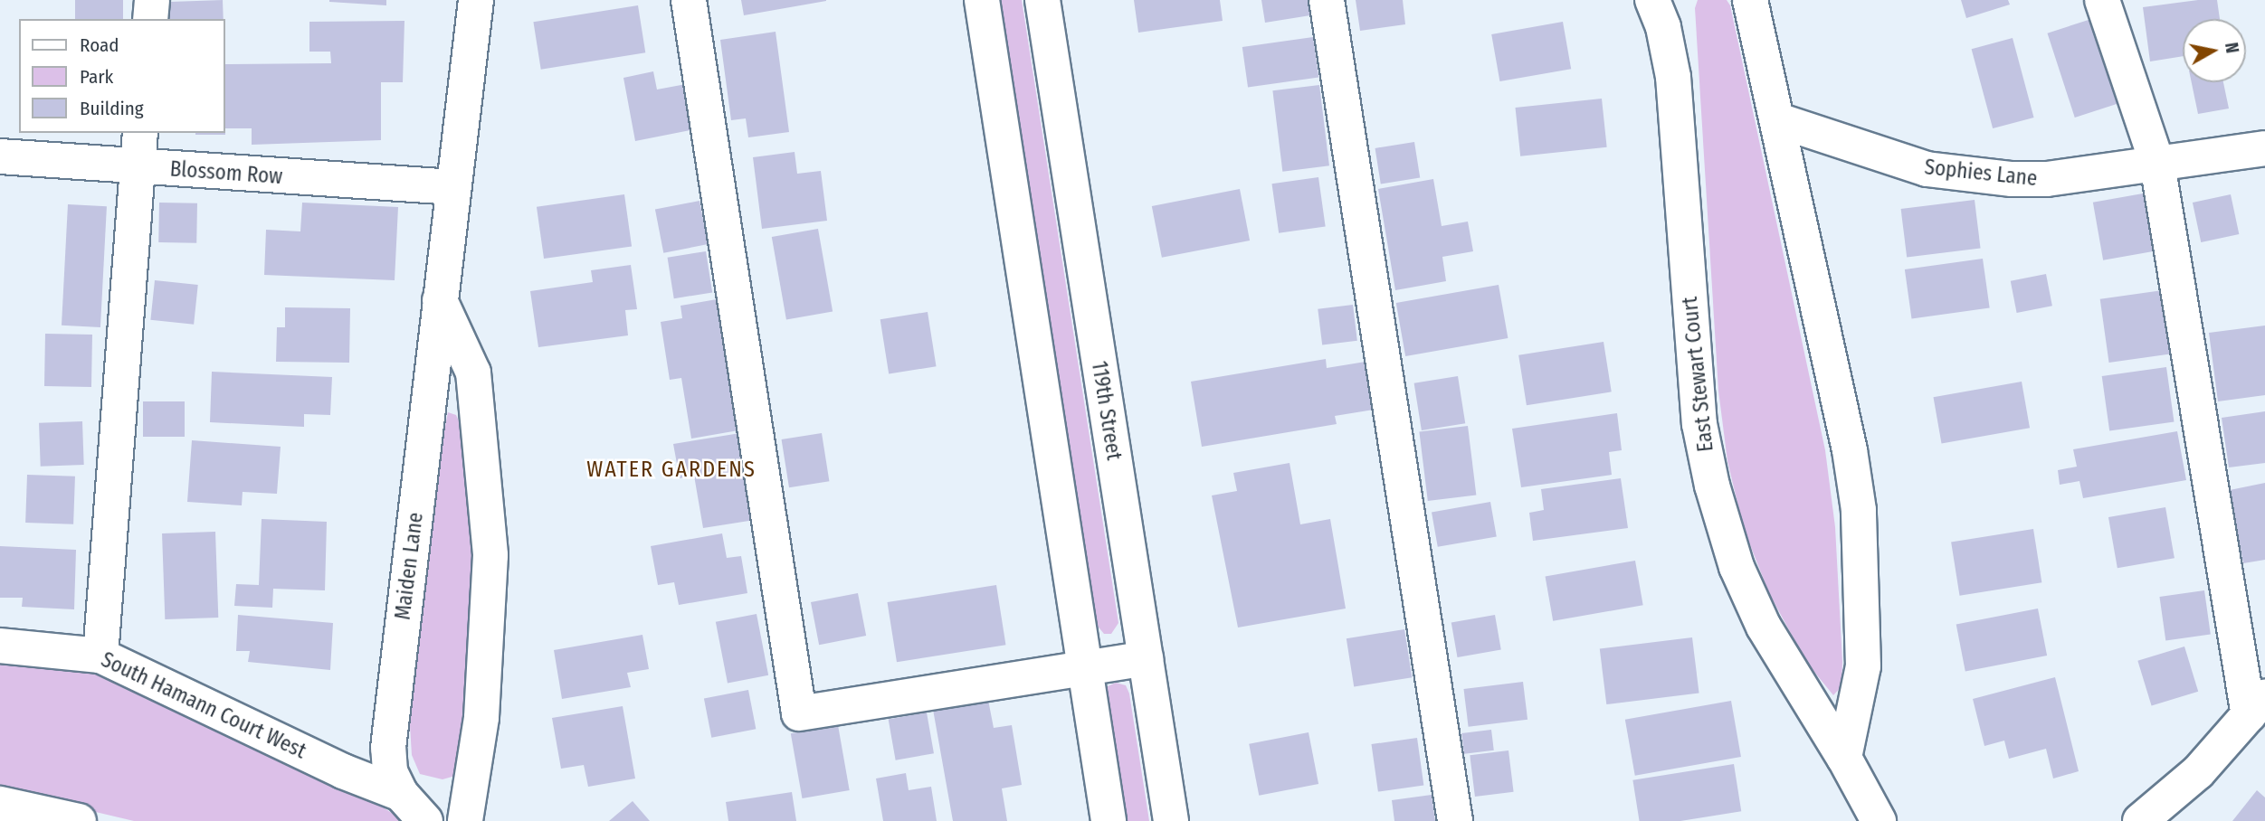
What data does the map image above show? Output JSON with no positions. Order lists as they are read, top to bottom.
{
  "streets": {
    "street": [
      "Blossom Row",
      "Sophies Lane",
      "East Stewart Court",
      "119th Street",
      "Maiden Lane",
      "South Hamann Court West"
    ]
  },
  "crossings": [
    ["Blossom Row", "Maiden Lane"],
    ["Maiden Lane", "South Hamann Court West"]
  ],
  "districts": ["WATER GARDENS"],
  "legend": ["Road", "Park", "Building"],
  "north": "right"
}
